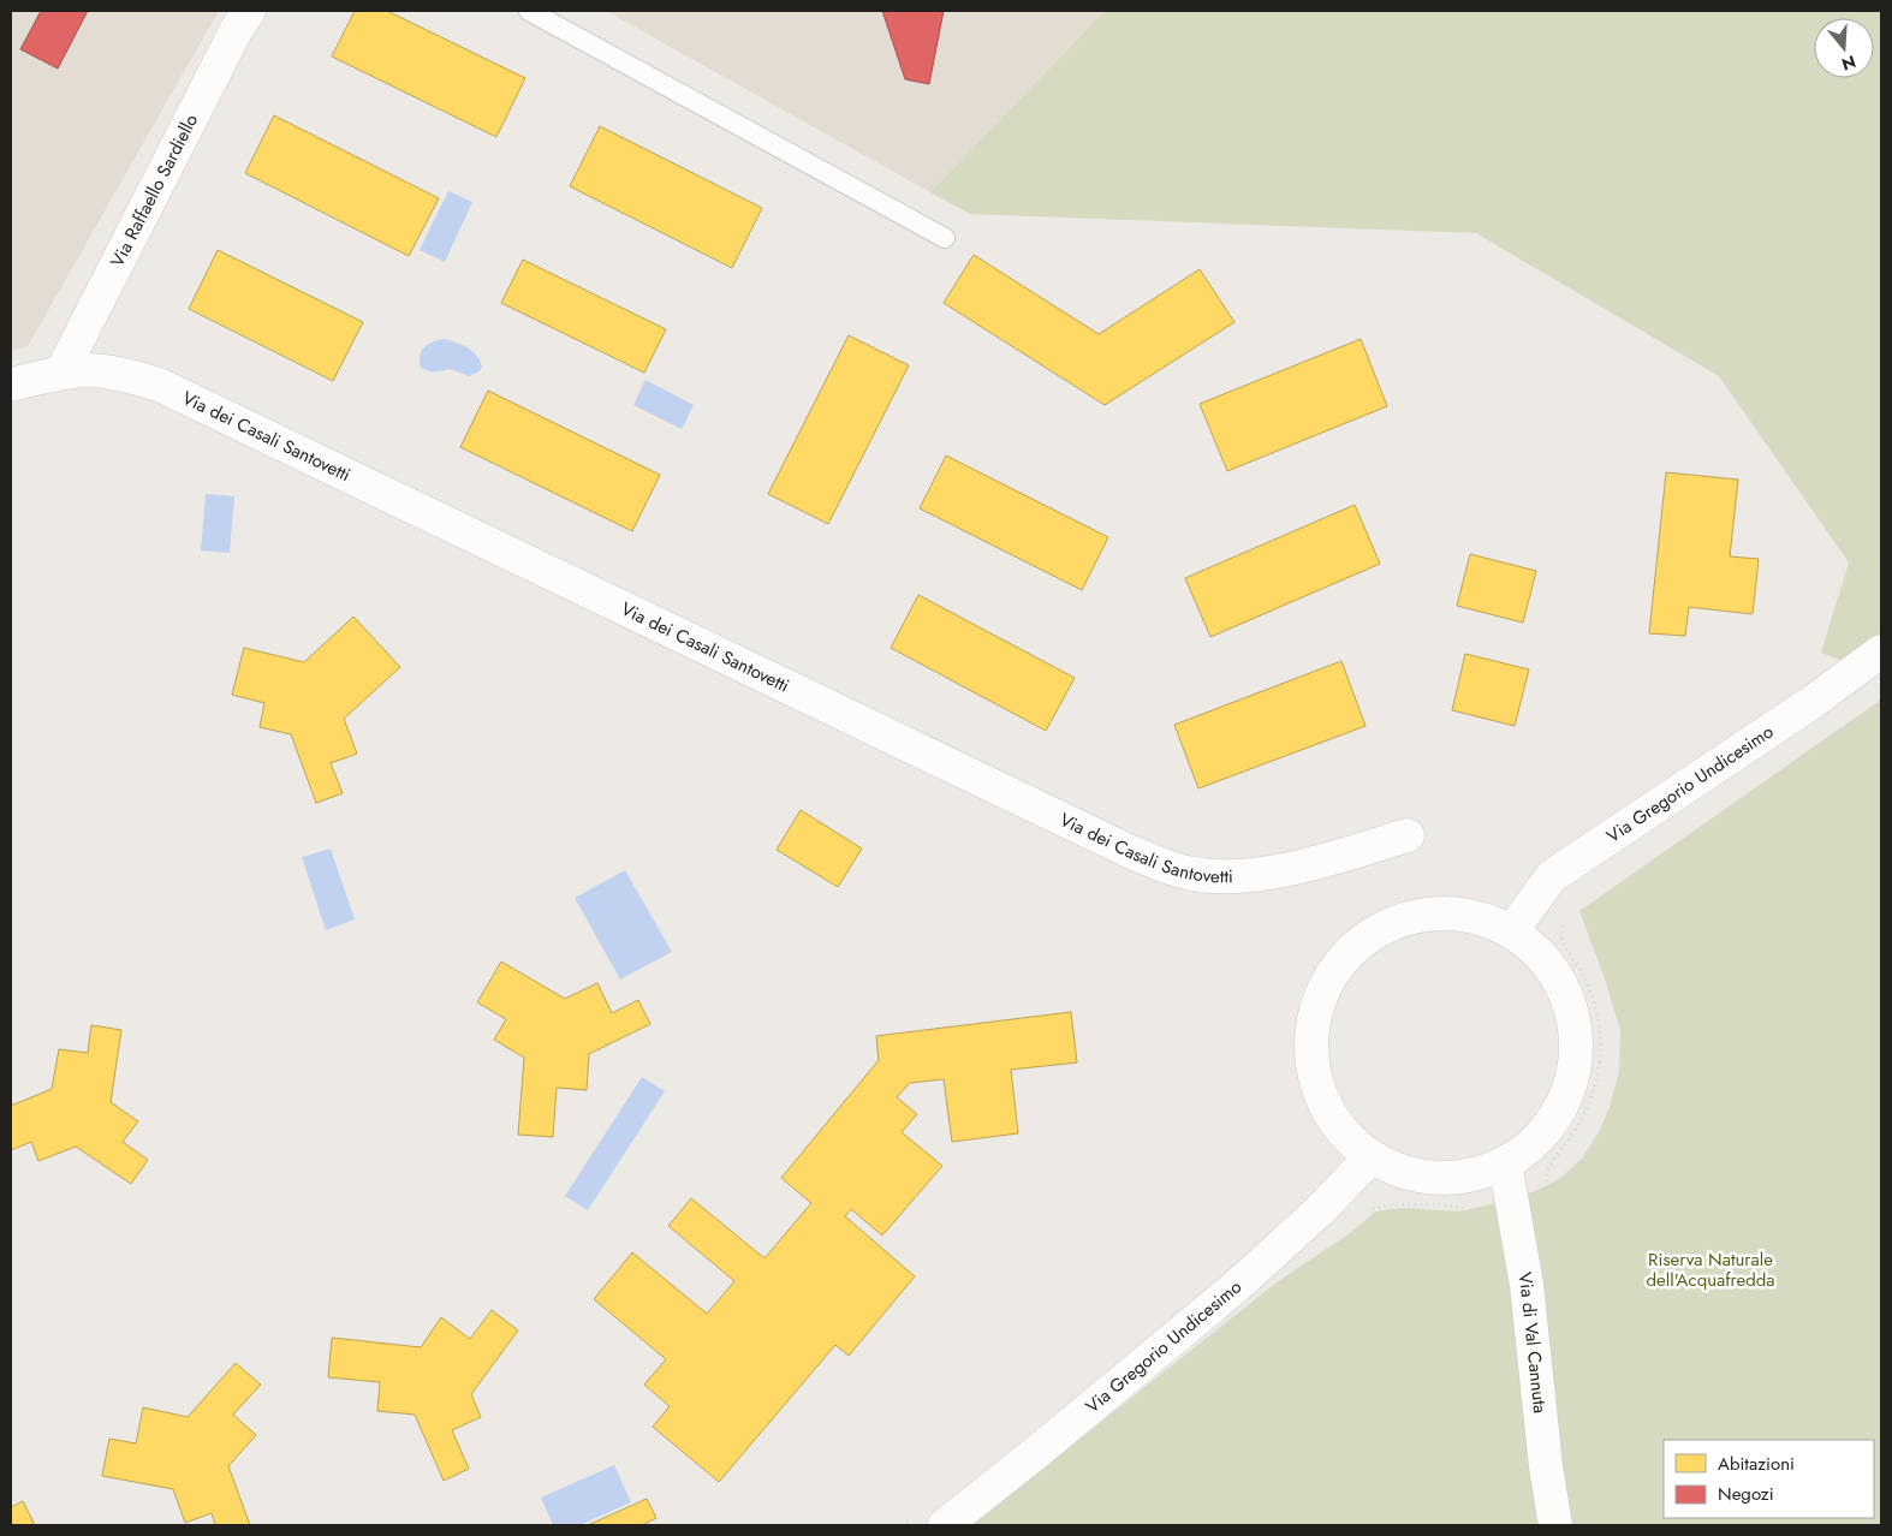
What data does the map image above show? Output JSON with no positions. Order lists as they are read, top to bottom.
{
  "streets": {
    "street": [
      "Via Raffaello Sardiello",
      "Via dei Casali Santovetti",
      "Via Gregorio Undicesimo",
      "Via di Val Cannuta"
    ]
  },
  "crossings": [
    ["Via Raffaello Sardiello", "Via dei Casali Santovetti"]
  ],
  "parks": ["Riserva Naturale dell'Acquafredda"],
  "legend": ["Abitazioni", "Negozi"],
  "north": "bottom"
}
